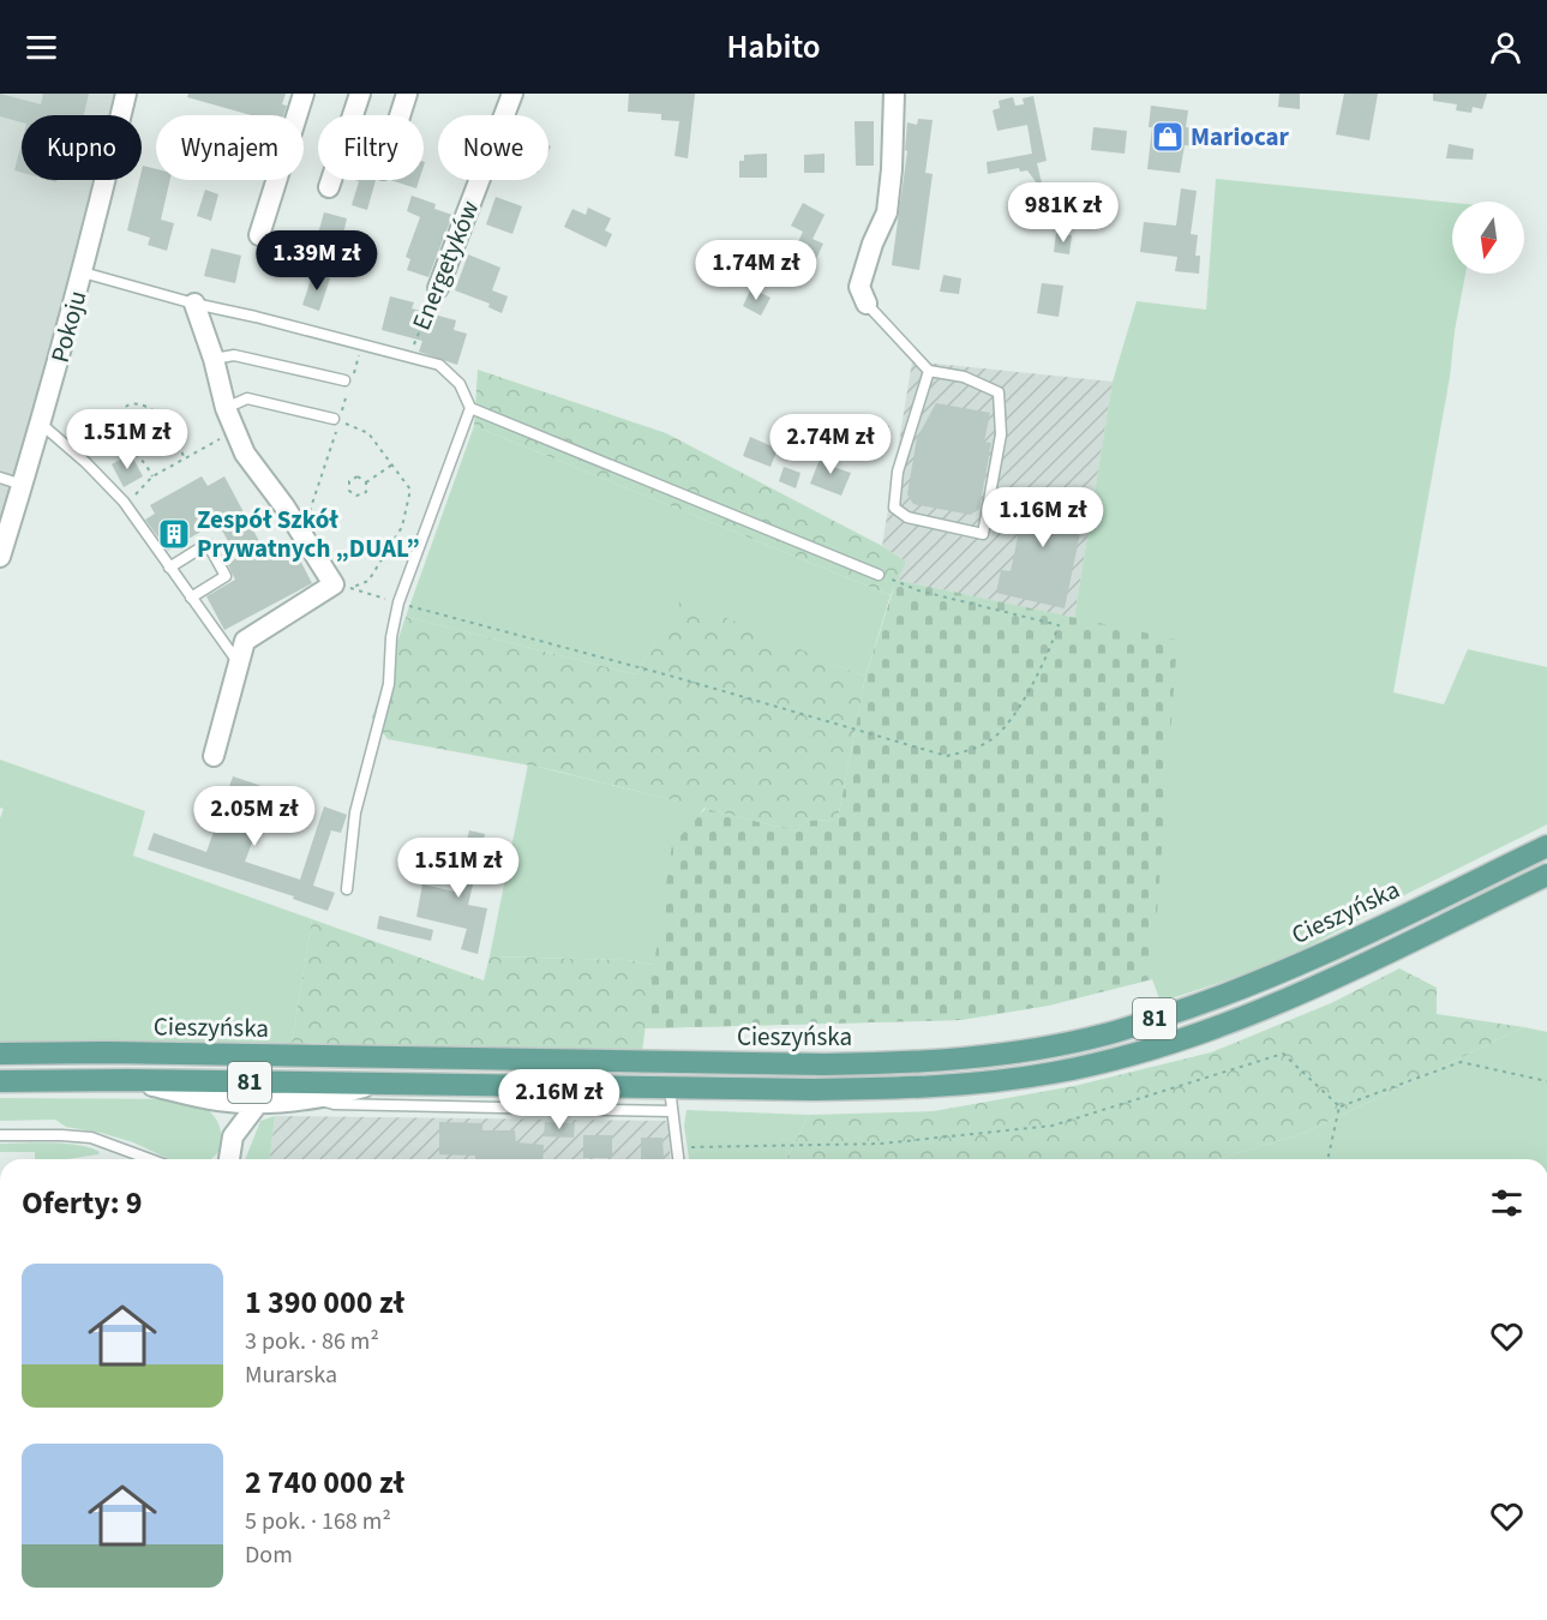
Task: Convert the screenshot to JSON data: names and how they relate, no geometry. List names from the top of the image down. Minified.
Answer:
{"streets":{"main road":["Cieszyńska","81"],"street":["Energetyków","Pokoju"]},"places":{"shop":["Mariocar"],"building":["Zespół Szkół Prywatnych „DUAL”"]},"north":"bottom","page":{"header":"Habito","chip":["Kupno","Wynajem","Filtry","Nowe"],"price":["981K zł","1.39M zł","1.74M zł","1.51M zł","2.74M zł","1.16M zł","2.05M zł","1.51M zł","2.16M zł"],"heading":"Oferty: 9","list":[{"name":"1 390 000 zł","note":"3 pok. · 86 m² · Murarska"},{"name":"2 740 000 zł","note":"5 pok. · 168 m² · Dom"}]}}
